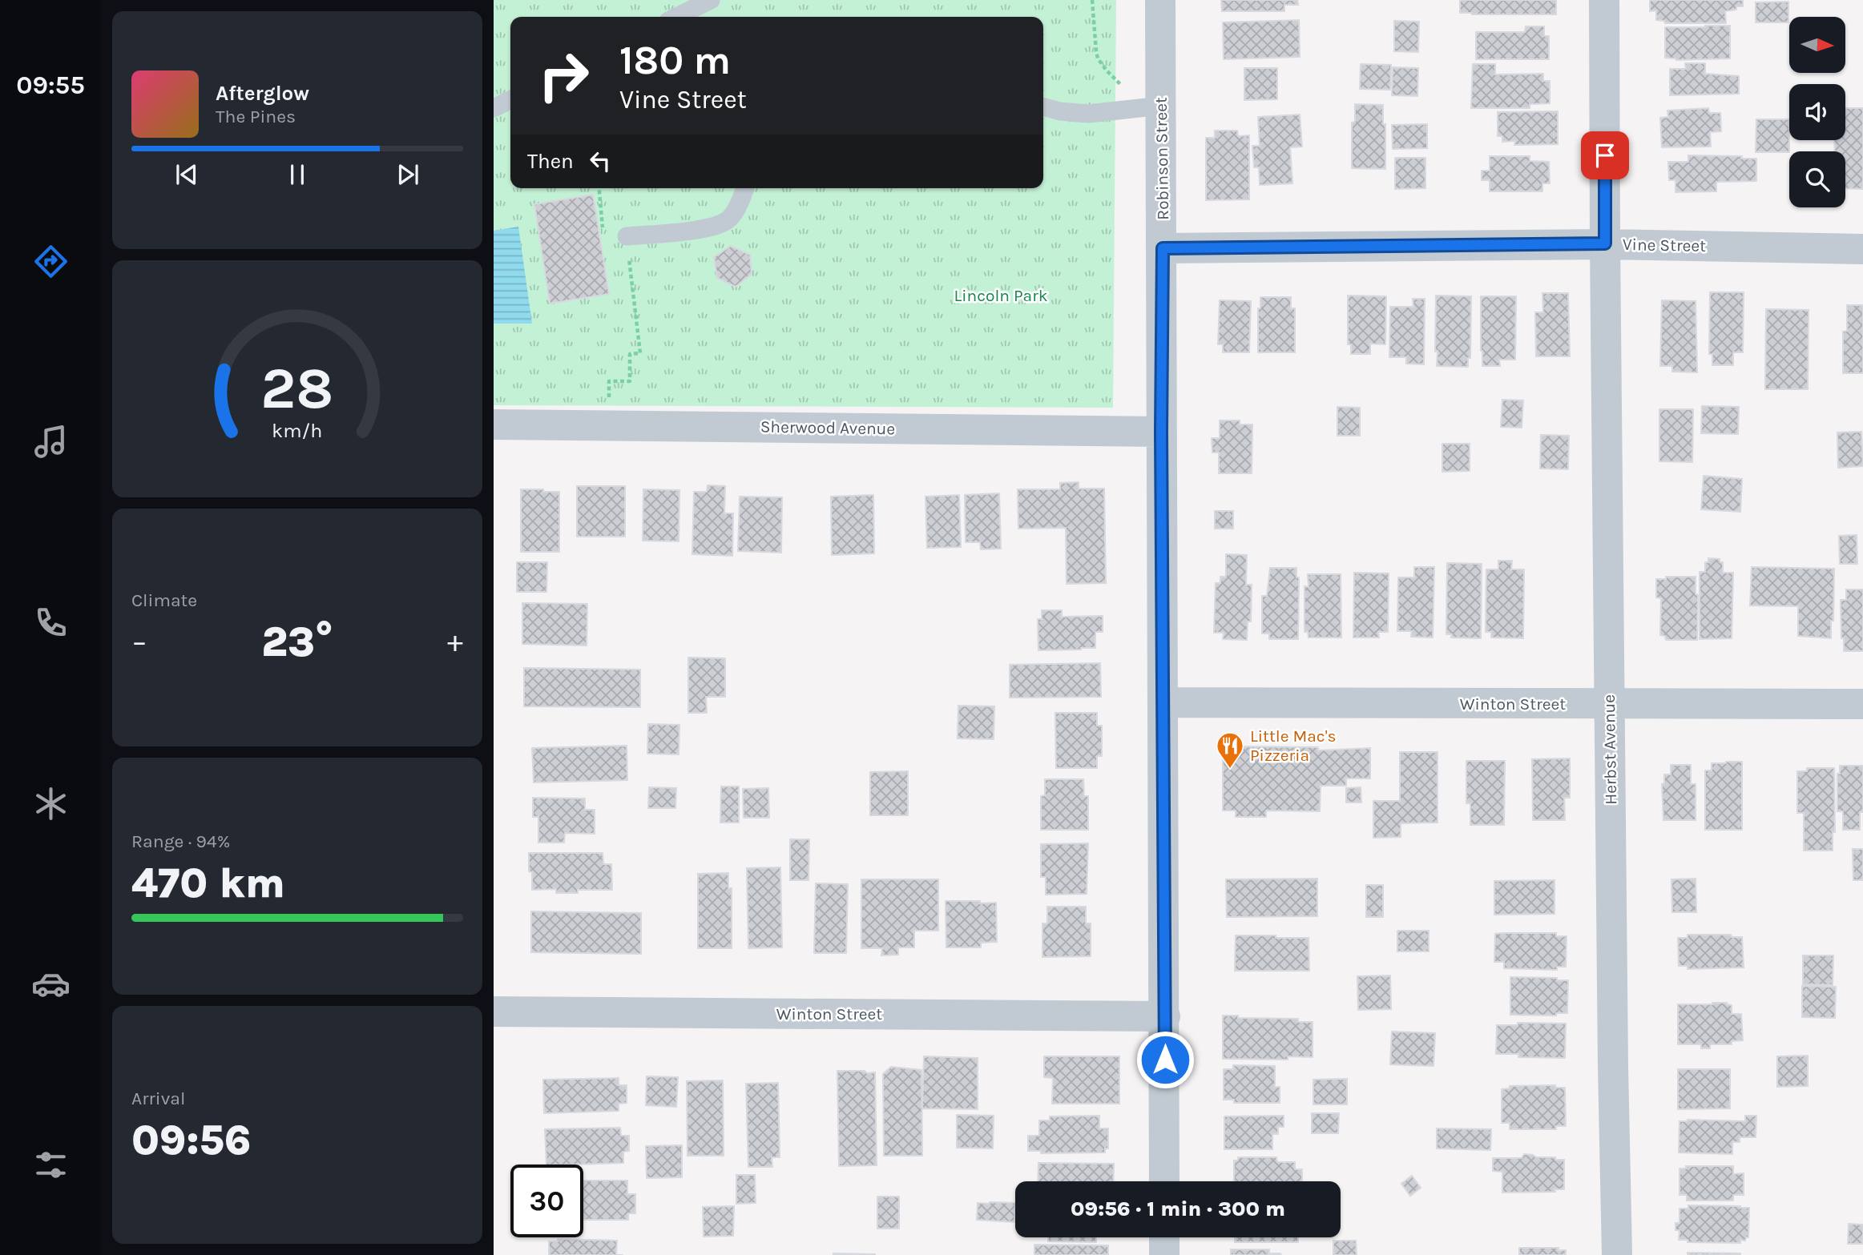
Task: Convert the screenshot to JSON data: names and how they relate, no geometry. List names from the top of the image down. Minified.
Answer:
{"streets":{"street":["Robinson Street","Vine Street","Sherwood Avenue","Winton Street","Herbst Avenue"]},"crossings":[["Robinson Street","Vine Street"],["Robinson Street","Sherwood Avenue"],["Robinson Street","Winton Street"],["Vine Street","Herbst Avenue"],["Winton Street","Herbst Avenue"]],"parks":["Lincoln Park"],"places":{"restaurant":["Little Mac's Pizzeria"]},"north":"right","page":{"tabs":"09:55","turn":["180 m","Vine Street"],"song":["Afterglow","The Pines"],"then":"Then","tile":["Climate",["Range · 94%","470 km"],["Arrival","09:56"]],"heat":["−","23°","+"],"limit":"30","trip":"09:56 · 1 min · 300 m","gauge":["28","km/h"]}}
